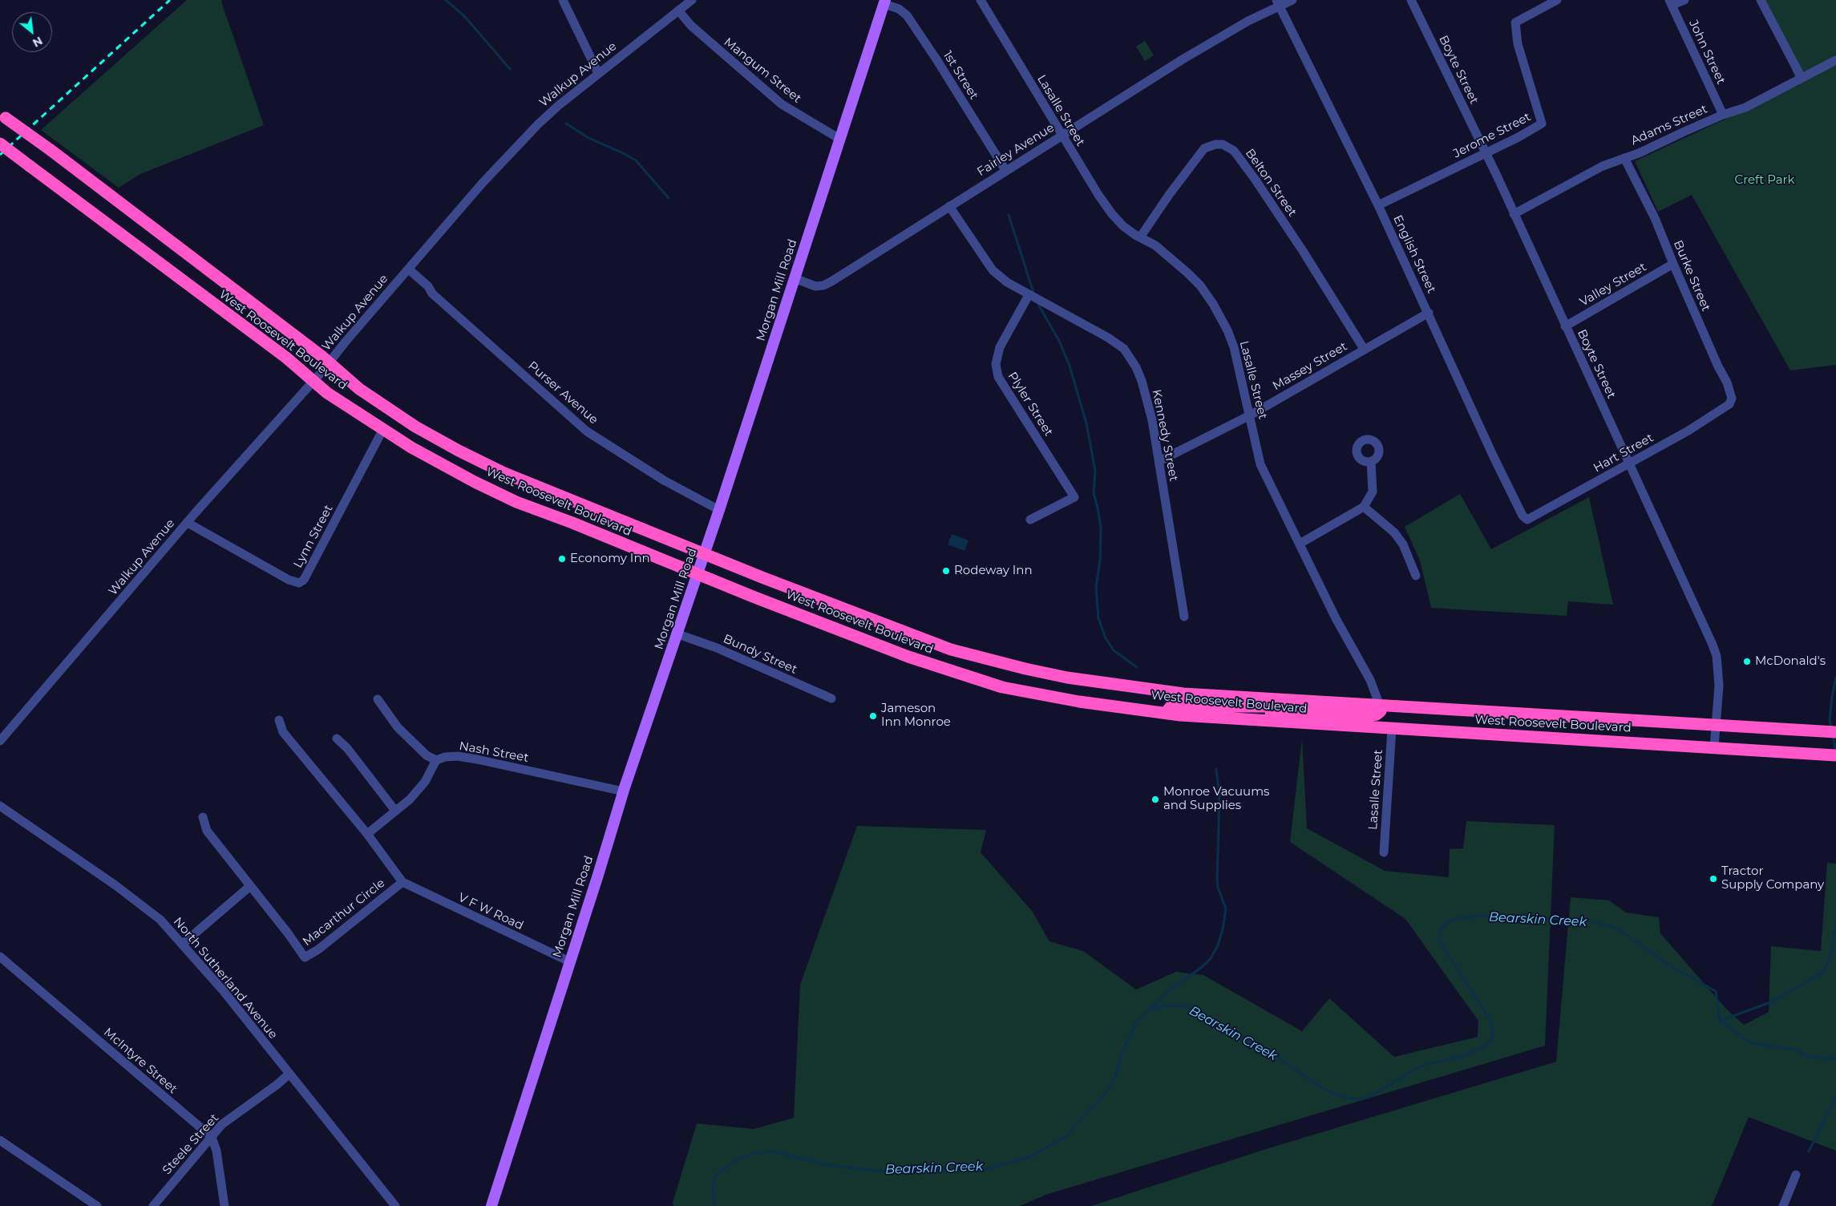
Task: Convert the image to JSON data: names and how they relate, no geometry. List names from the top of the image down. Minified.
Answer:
{"streets":{"highway":["West Roosevelt Boulevard"],"main road":["Morgan Mill Road"],"street":["John Street","Boyte Street","Mangum Street","Walkup Avenue","1st Street","Lasalle Street","Adams Street","Jerome Street","Fairley Avenue","Belton Street","English Street","Burke Street","Valley Street","Massey Street","Purser Avenue","Plyler Street","Kennedy Street","Hart Street","Lynn Street","Bundy Street","Nash Street","V F W Road","Macarthur Circle","North Sutherland Avenue","McIntyre Street","Steele Street"]},"crossings":[["John Street","Adams Street"],["Boyte Street","Adams Street"],["Boyte Street","Jerome Street"],["Boyte Street","Valley Street"],["Boyte Street","West Roosevelt Boulevard"],["Boyte Street","Hart Street"],["Mangum Street","Walkup Avenue"],["Mangum Street","Morgan Mill Road"],["Walkup Avenue","West Roosevelt Boulevard"],["Walkup Avenue","Purser Avenue"],["Walkup Avenue","Lynn Street"],["1st Street","Fairley Avenue"],["1st Street","Morgan Mill Road"],["Lasalle Street","Fairley Avenue"],["Lasalle Street","Belton Street"],["Lasalle Street","West Roosevelt Boulevard"],["Lasalle Street","Massey Street"],["Adams Street","Burke Street"],["Jerome Street","English Street"],["Fairley Avenue","English Street"],["Fairley Avenue","Morgan Mill Road"],["Fairley Avenue","Kennedy Street"],["Belton Street","Massey Street"],["English Street","Massey Street"],["English Street","Hart Street"],["Burke Street","Valley Street"],["Burke Street","Hart Street"],["Morgan Mill Road","West Roosevelt Boulevard"],["Morgan Mill Road","Purser Avenue"],["Morgan Mill Road","Bundy Street"],["Morgan Mill Road","Nash Street"],["Morgan Mill Road","V F W Road"],["West Roosevelt Boulevard","Lynn Street"],["Massey Street","Kennedy Street"],["Plyler Street","Kennedy Street"],["V F W Road","Macarthur Circle"],["North Sutherland Avenue","Steele Street"],["McIntyre Street","Steele Street"]],"water":["Bearskin Creek"],"parks":["Creft Park"],"places":["Economy Inn","Rodeway Inn","McDonald's","Jameson Inn Monroe","Monroe Vacuums and Supplies","Tractor Supply Company"],"north":"bottom right"}
